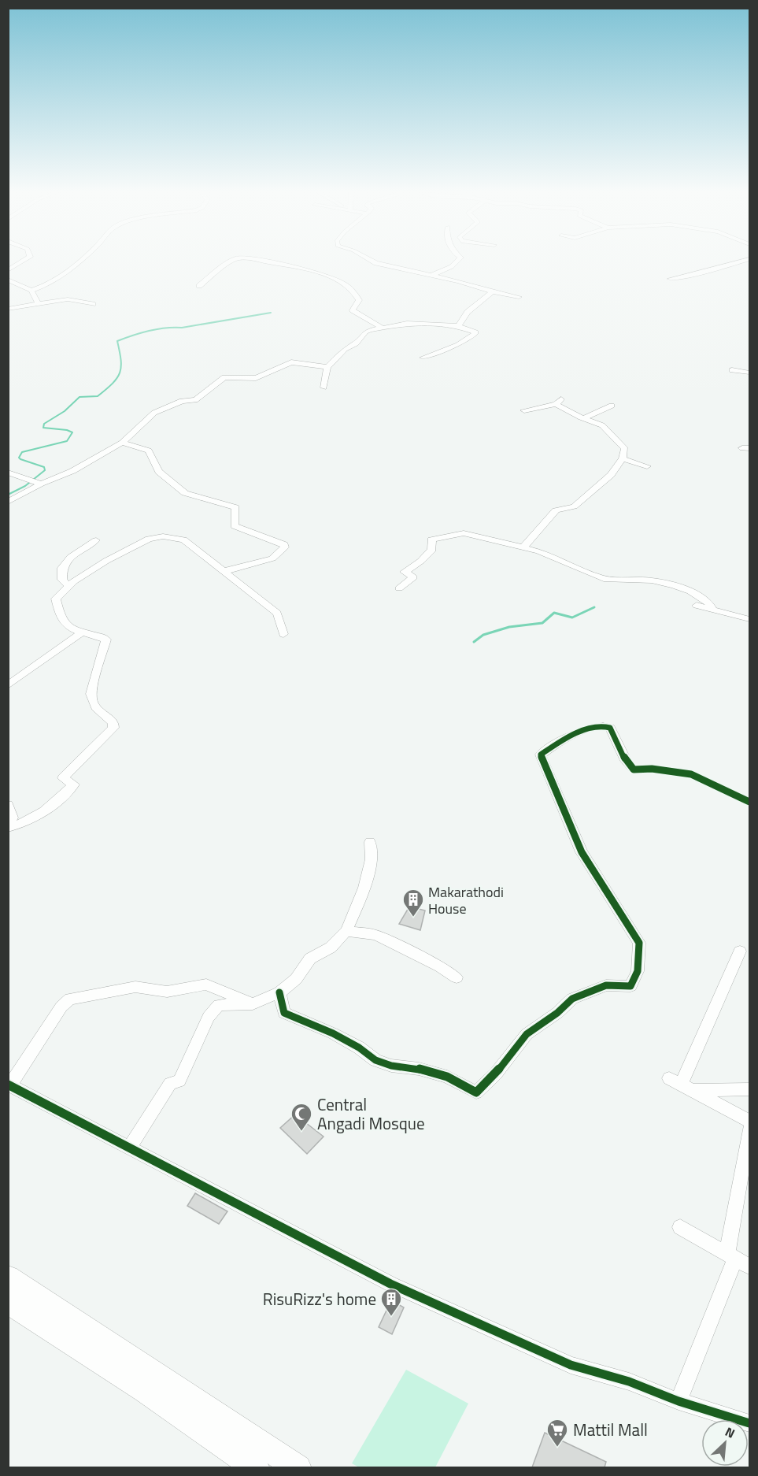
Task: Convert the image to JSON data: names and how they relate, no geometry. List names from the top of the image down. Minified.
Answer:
{"places":{"building":["Makarathodi House","RisuRizz's home"],"mosque":["Central Angadi Mosque"],"supermarket":["Mattil Mall"]},"north":"top right"}
